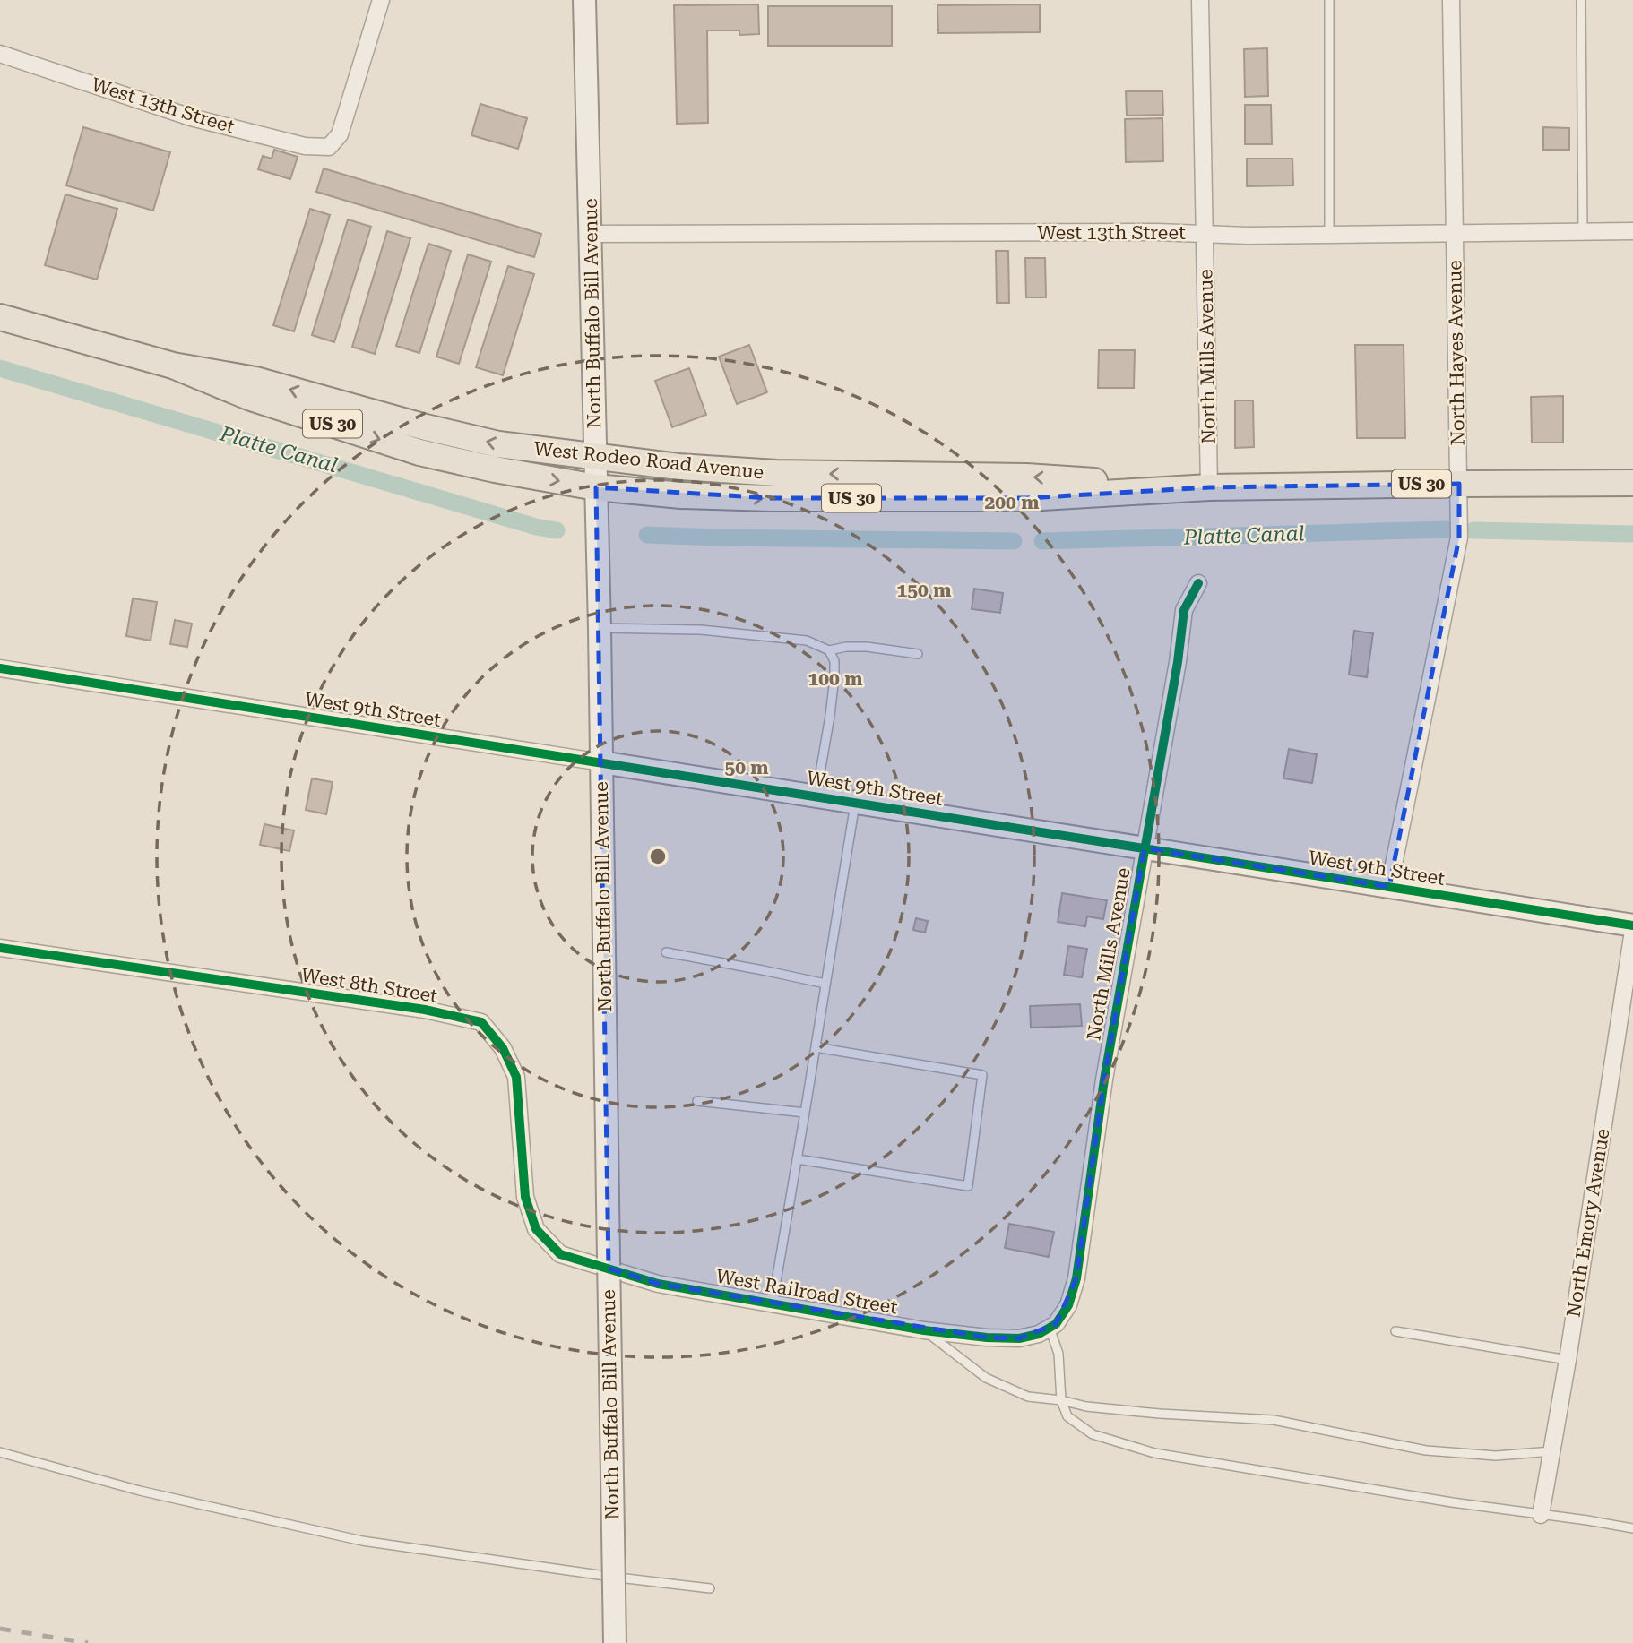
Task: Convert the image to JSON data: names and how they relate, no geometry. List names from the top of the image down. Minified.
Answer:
{"streets":{"main road":["US 30","West Rodeo Road Avenue"],"street":["West 13th Street","North Buffalo Bill Avenue","North Hayes Avenue","North Mills Avenue","West 9th Street","West 8th Street","North Emory Avenue","West Railroad Street"]},"crossings":[["West 13th Street","North Buffalo Bill Avenue"],["West 13th Street","North Hayes Avenue"],["West 13th Street","North Mills Avenue"],["North Buffalo Bill Avenue","West Rodeo Road Avenue"],["North Buffalo Bill Avenue","West 9th Street"],["North Hayes Avenue","West Rodeo Road Avenue"],["North Hayes Avenue","West 9th Street"],["North Mills Avenue","West Rodeo Road Avenue"],["North Mills Avenue","West 9th Street"],["North Mills Avenue","West Railroad Street"],["West 8th Street","West Railroad Street"]],"water":["Platte Canal"],"rings":["200 m","150 m","100 m","50 m"]}
